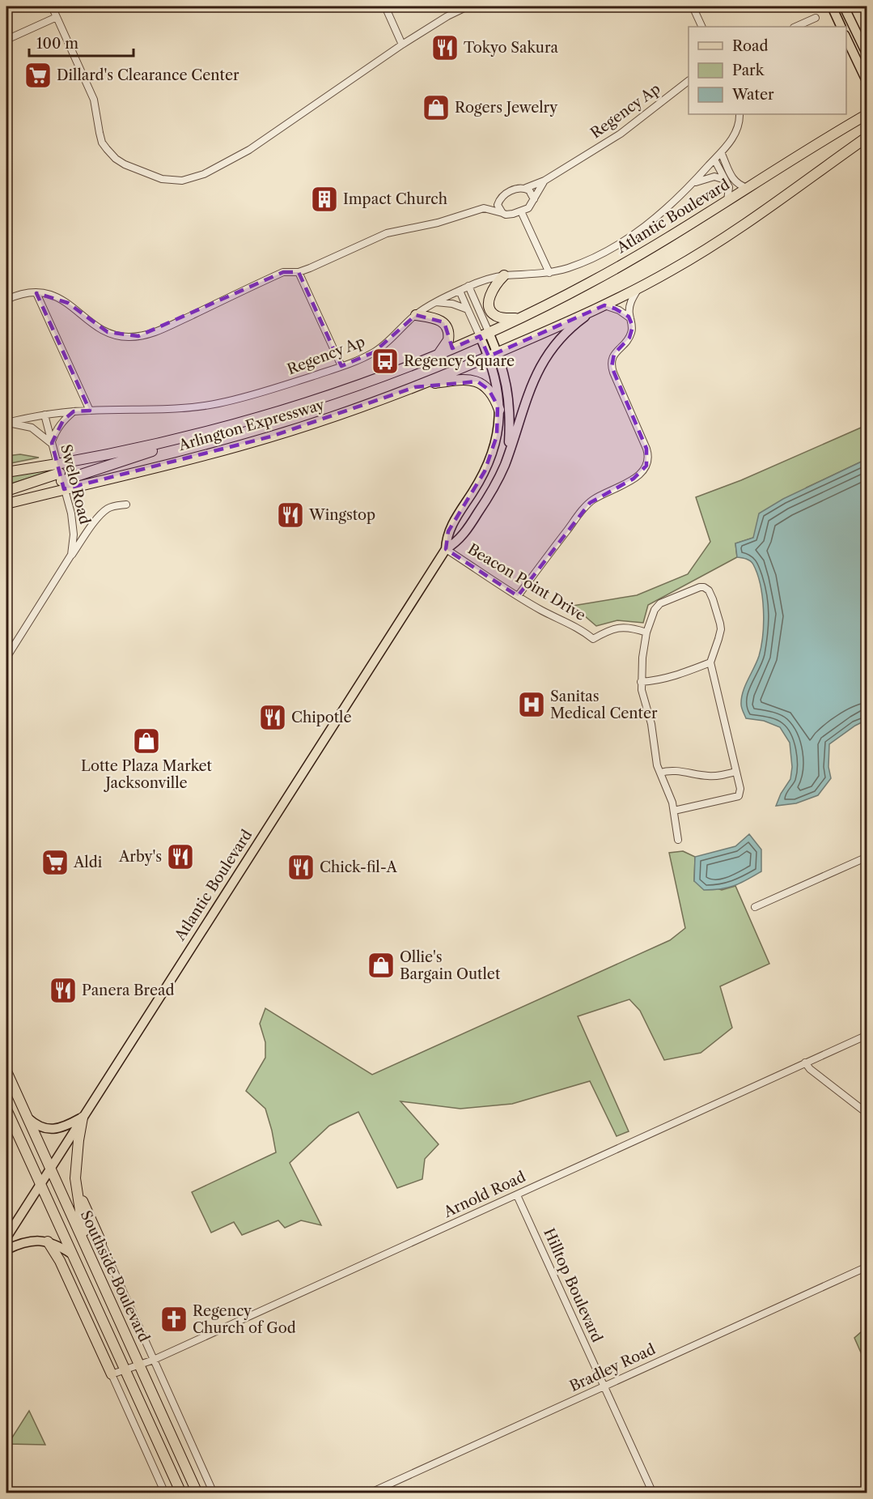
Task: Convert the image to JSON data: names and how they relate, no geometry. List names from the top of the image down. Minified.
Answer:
{"streets":{"highway":["Atlantic Boulevard","Arlington Expressway","Southside Boulevard"],"street":["Regency Ap","Swelo Road","Beacon Point Drive","Arnold Road","Hilltop Boulevard","Bradley Road"]},"crossings":[["Regency Ap","Swelo Road"],["Atlantic Boulevard","Arlington Expressway"],["Atlantic Boulevard","Beacon Point Drive"],["Atlantic Boulevard","Southside Boulevard"],["Arlington Expressway","Swelo Road"],["Arnold Road","Southside Boulevard"],["Arnold Road","Hilltop Boulevard"],["Hilltop Boulevard","Bradley Road"]],"places":{"restaurant":["Tokyo Sakura","Wingstop","Chipotle","Arby's","Chick-fil-A","Panera Bread"],"supermarket":["Dillard's Clearance Center","Aldi"],"shop":["Rogers Jewelry","Lotte Plaza Market Jacksonville","Ollie's Bargain Outlet"],"building":["Impact Church"],"bus stop":["Regency Square"],"hospital":["Sanitas Medical Center"],"church":["Regency Church of God"]},"legend":["Road","Park","Water"],"scale_bar":"100 m"}
